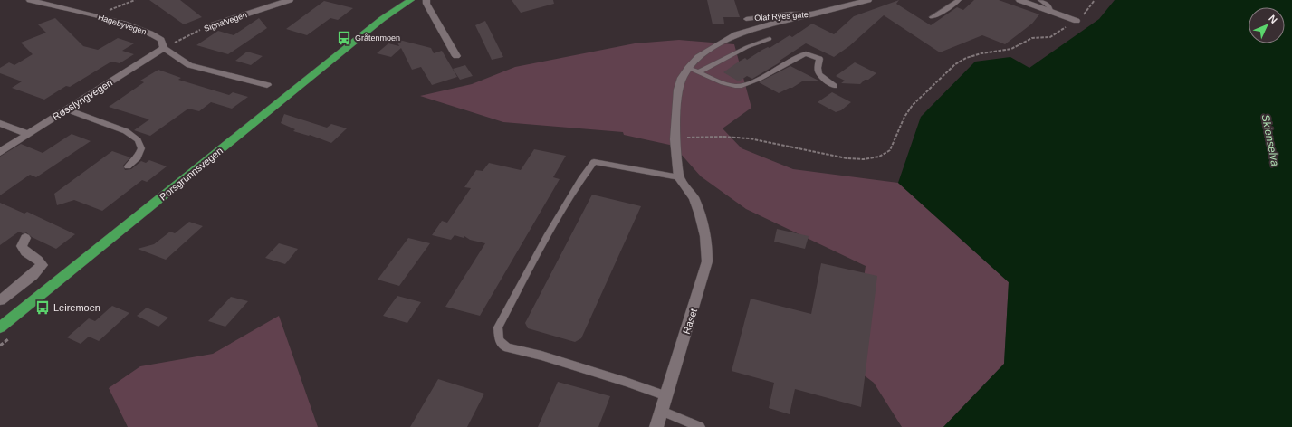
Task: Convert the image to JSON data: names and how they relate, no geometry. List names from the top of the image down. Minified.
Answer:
{"streets":{"highway":["Porsgrunnsvegen"],"street":["Olaf Ryes gate","Signalvegen","Hagebyvegen","Røsslyngvegen","Raset"]},"crossings":[["Olaf Ryes gate","Raset"],["Signalvegen","Hagebyvegen"],["Signalvegen","Røsslyngvegen"],["Hagebyvegen","Røsslyngvegen"]],"water":["Skienselva"],"places":{"bus stop":["Gråtenmoen","Leiremoen"]},"north":"top right"}
